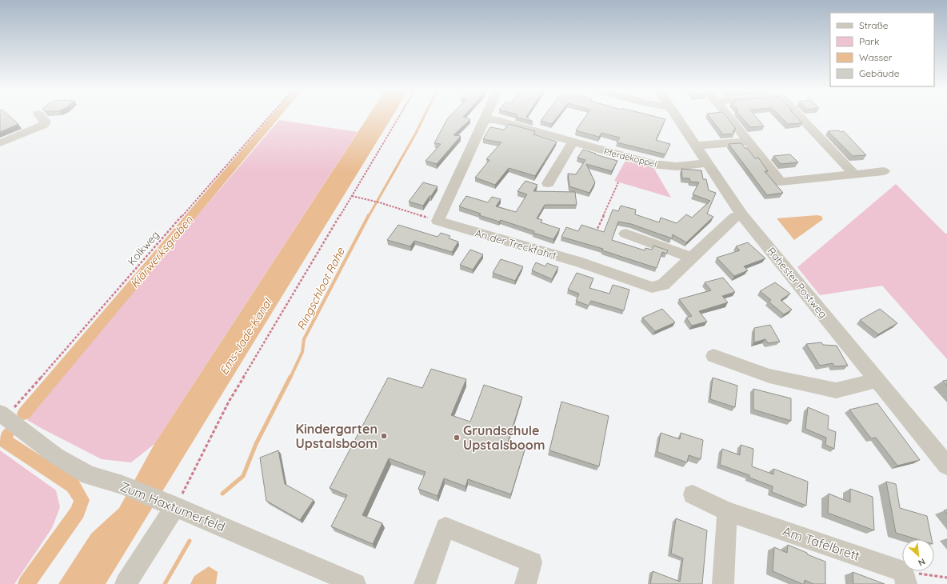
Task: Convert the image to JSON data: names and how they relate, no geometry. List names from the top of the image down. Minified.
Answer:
{"streets":{"street":["Pferdekoppel","An der Treckfahrt","Rahester Postweg","Zum Haxtumerfeld","Am Tafelbrett"],"path":["Kolkweg"]},"crossings":[["Pferdekoppel","Rahester Postweg"],["An der Treckfahrt","Rahester Postweg"],["Kolkweg","Zum Haxtumerfeld"]],"water":["Klärwerksgraben","Ringschloot Rahe","Ems-Jade-Kanal"],"places":["Kindergarten Upstalsboom","Grundschule Upstalsboom"],"legend":["Straße","Park","Wasser","Gebäude"],"north":"bottom right"}
